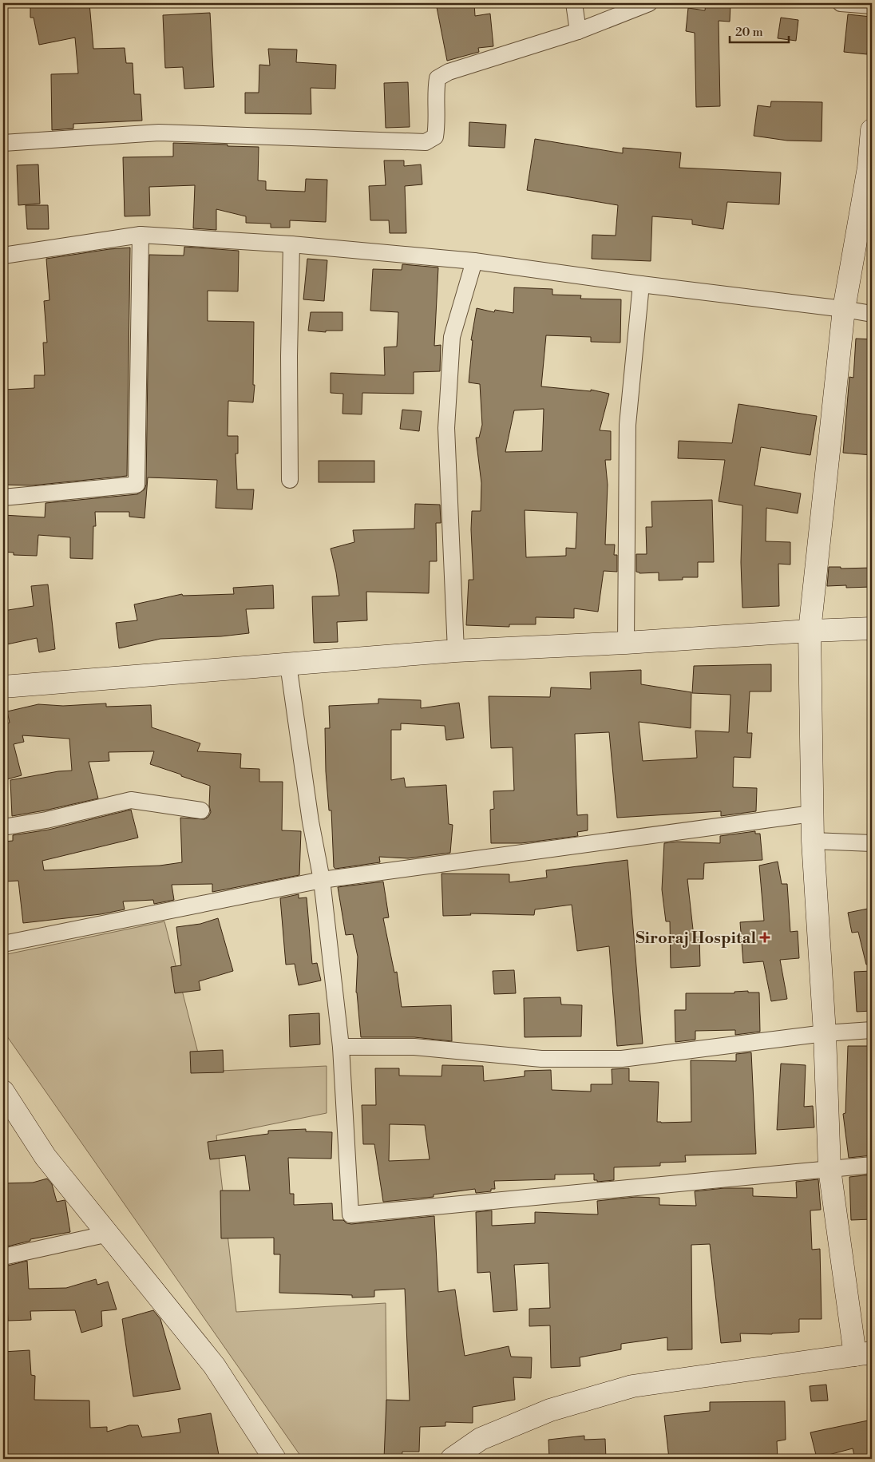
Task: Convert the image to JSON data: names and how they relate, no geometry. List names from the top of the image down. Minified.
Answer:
{"places":{"health":["Siroraj Hospital"]},"scale_bar":"20 m"}
